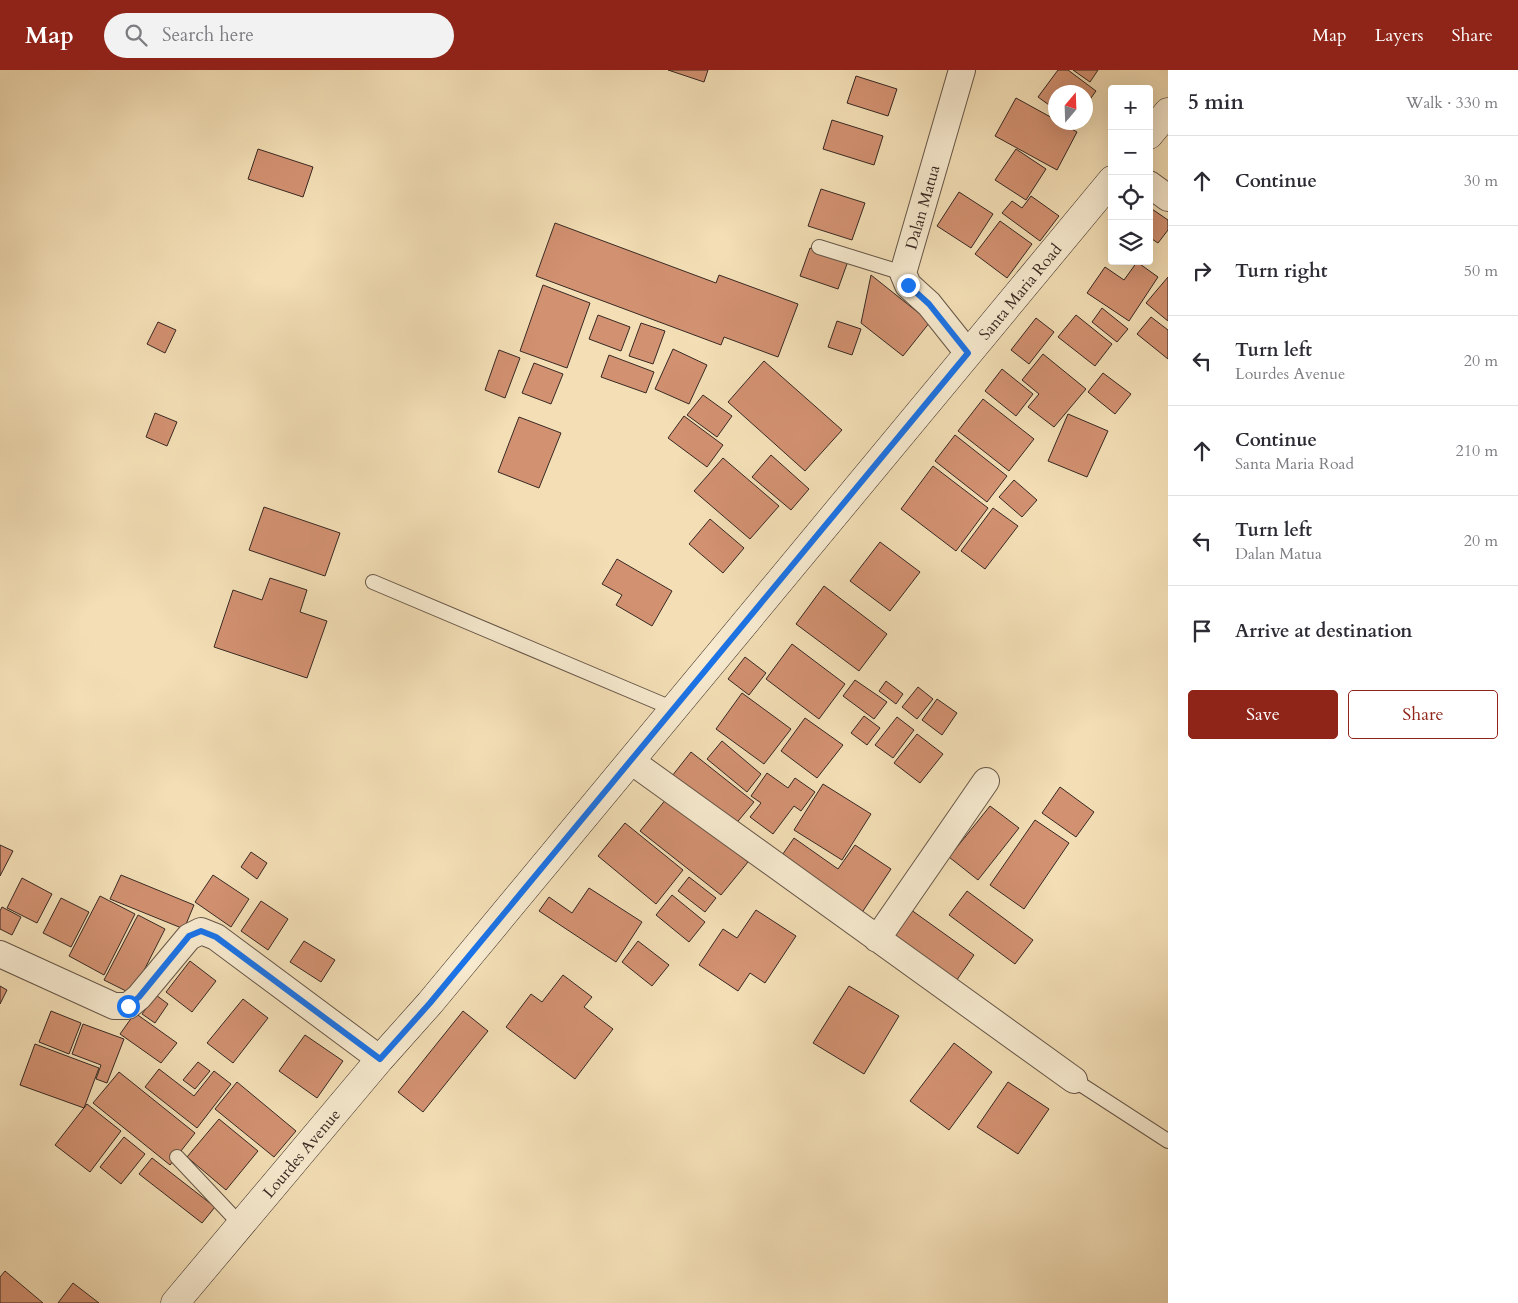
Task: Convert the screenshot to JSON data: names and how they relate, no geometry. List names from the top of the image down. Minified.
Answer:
{"streets":{"main road":["Santa Maria Road","Lourdes Avenue"],"street":["Dalan Matua"]},"crossings":[["Santa Maria Road","Lourdes Avenue"]],"north":"top","page":{"header":"Map","search":"Search here","nav":["Map","Layers","Share"],"heading":["5 min","Walk · 330 m"],"map_buttons":["+","−"],"list":[["Continue","30 m"],["Turn right","50 m"],["Turn left","Lourdes Avenue","20 m"],["Continue","Santa Maria Road","210 m"],["Turn left","Dalan Matua","20 m"],"Arrive at destination"],"buttons":["Save","Share"]}}
